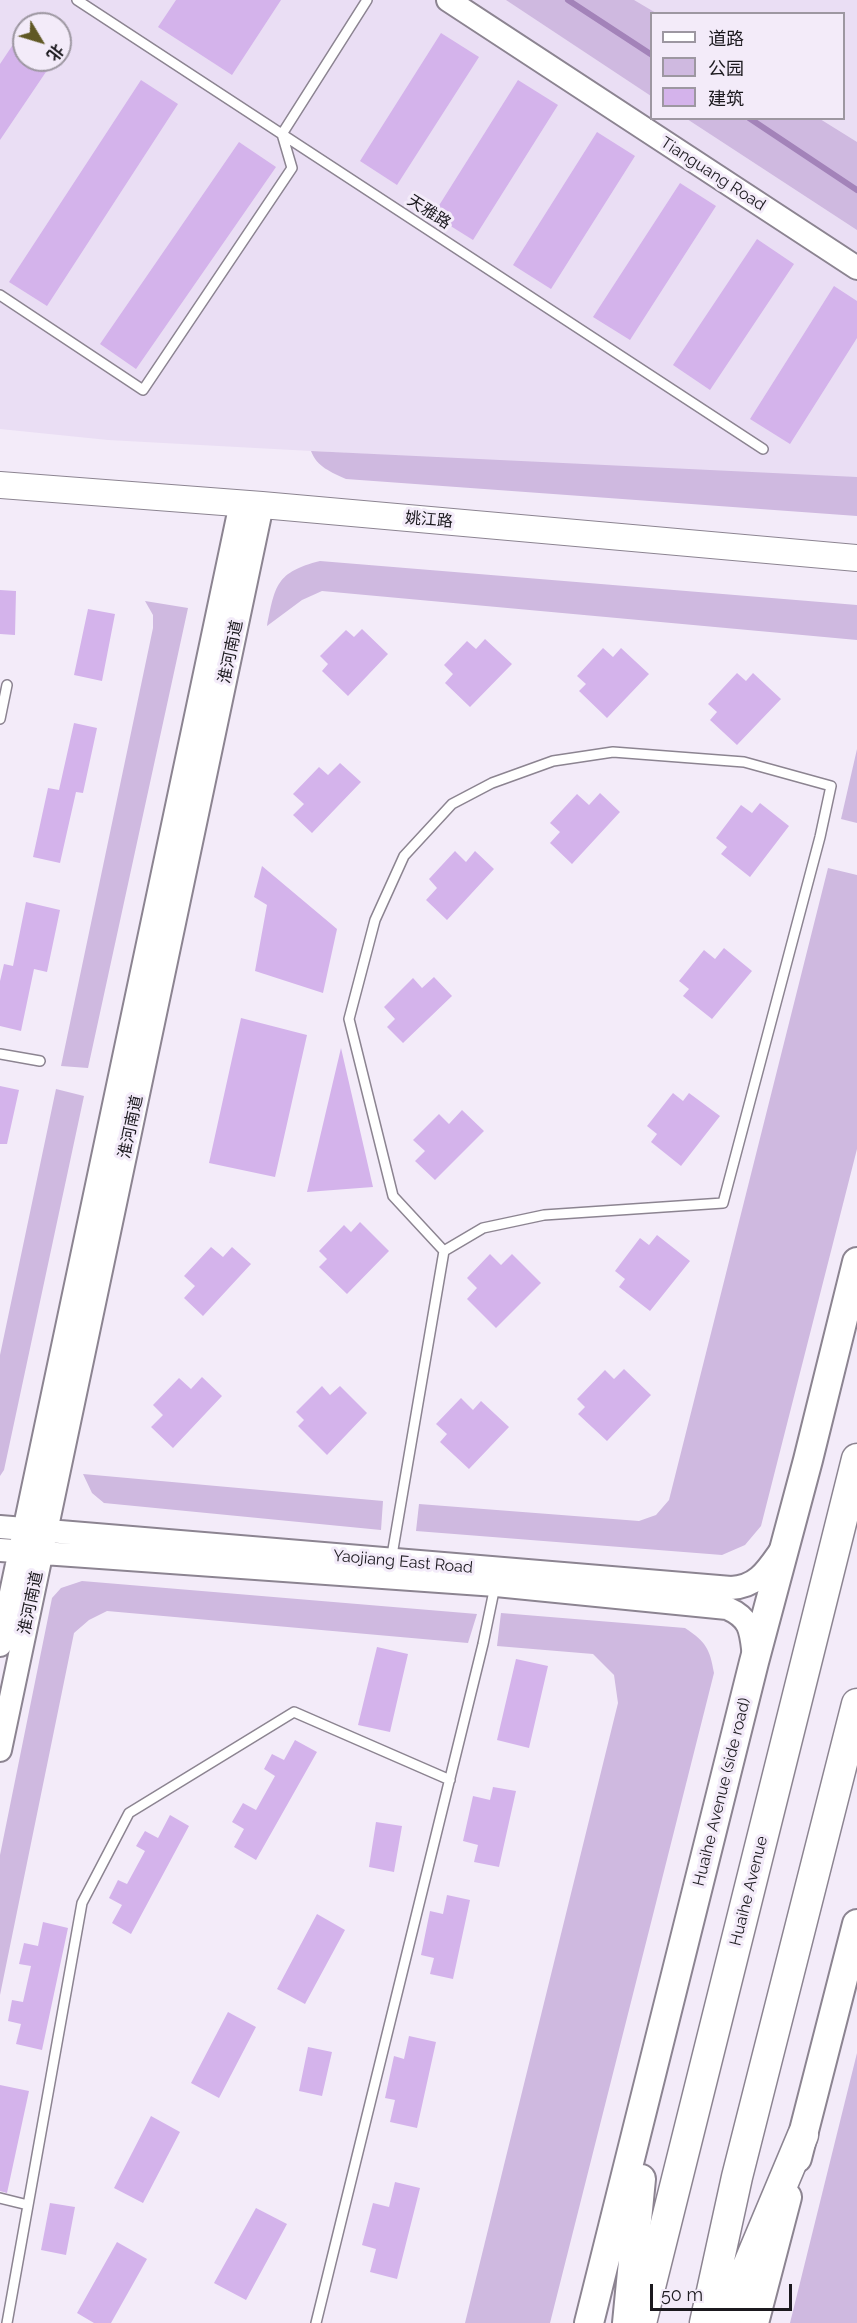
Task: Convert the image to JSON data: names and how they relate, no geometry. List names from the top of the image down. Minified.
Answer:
{"streets":{"highway":["Huaihe Avenue"],"main road":["姚江路","Huaihe Avenue (side road)"],"street":["Tianguang Road","淮河南道","Yaojiang East Road"],"lane":["天雅路"]},"crossings":[["姚江路","淮河南道"],["淮河南道","Yaojiang East Road"],["Yaojiang East Road","Huaihe Avenue (side road)"]],"legend":["道路","公园","建筑"],"scale_bar":"50 m","north":"bottom right"}
